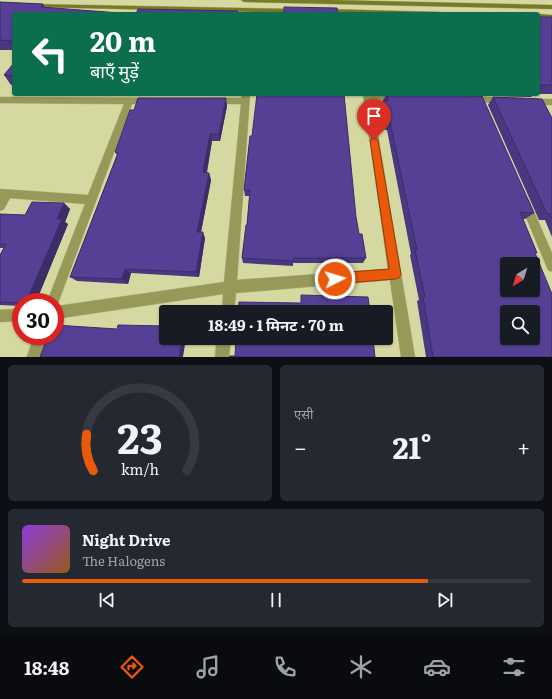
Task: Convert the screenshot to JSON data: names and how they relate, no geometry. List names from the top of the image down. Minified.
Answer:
{"north":"bottom left","page":{"turn":["20 m","बाएँ मुड़ें"],"limit":"30","trip":"18:49 · 1 मिनट · 70 m","tile":"एसी","heat":["−","21°","+"],"song":["Night Drive","The Halogens"],"tabs":"18:48","gauge":["23","km/h"]}}
